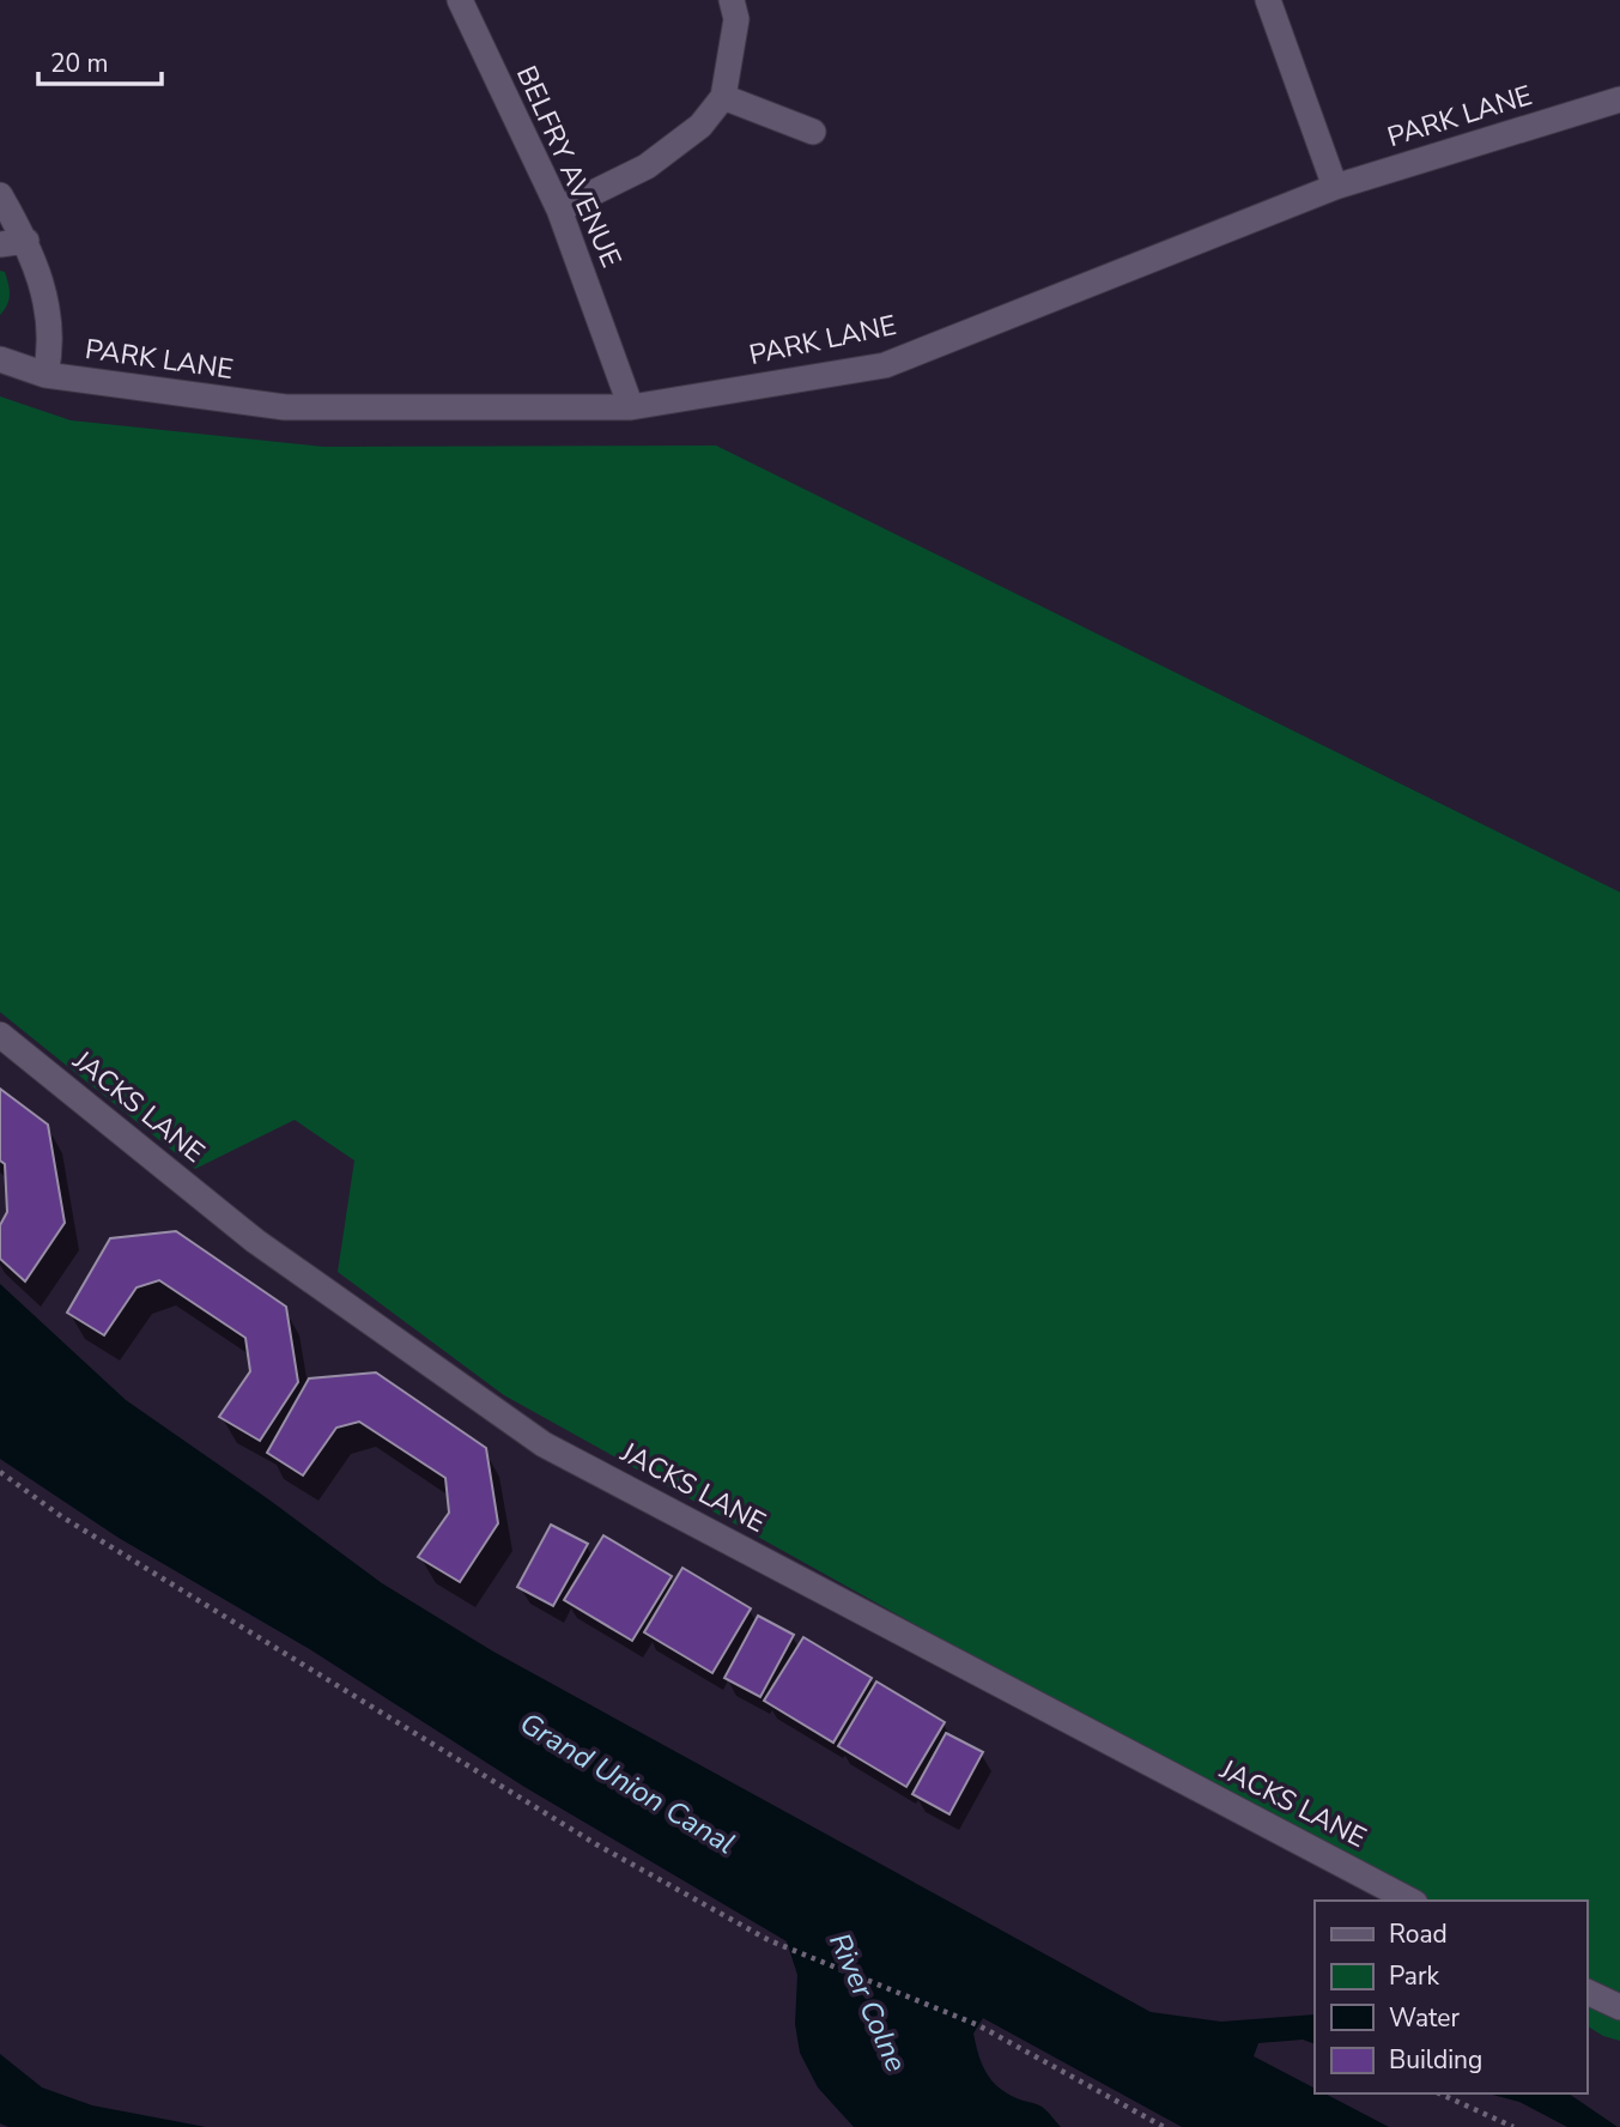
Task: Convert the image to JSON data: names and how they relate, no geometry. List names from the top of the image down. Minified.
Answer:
{"streets":{"street":["PARK LANE","BELFRY AVENUE","JACKS LANE"]},"crossings":[["PARK LANE","BELFRY AVENUE"]],"water":["Grand Union Canal","River Colne"],"legend":["Road","Park","Water","Building"],"scale_bar":"20 m"}
